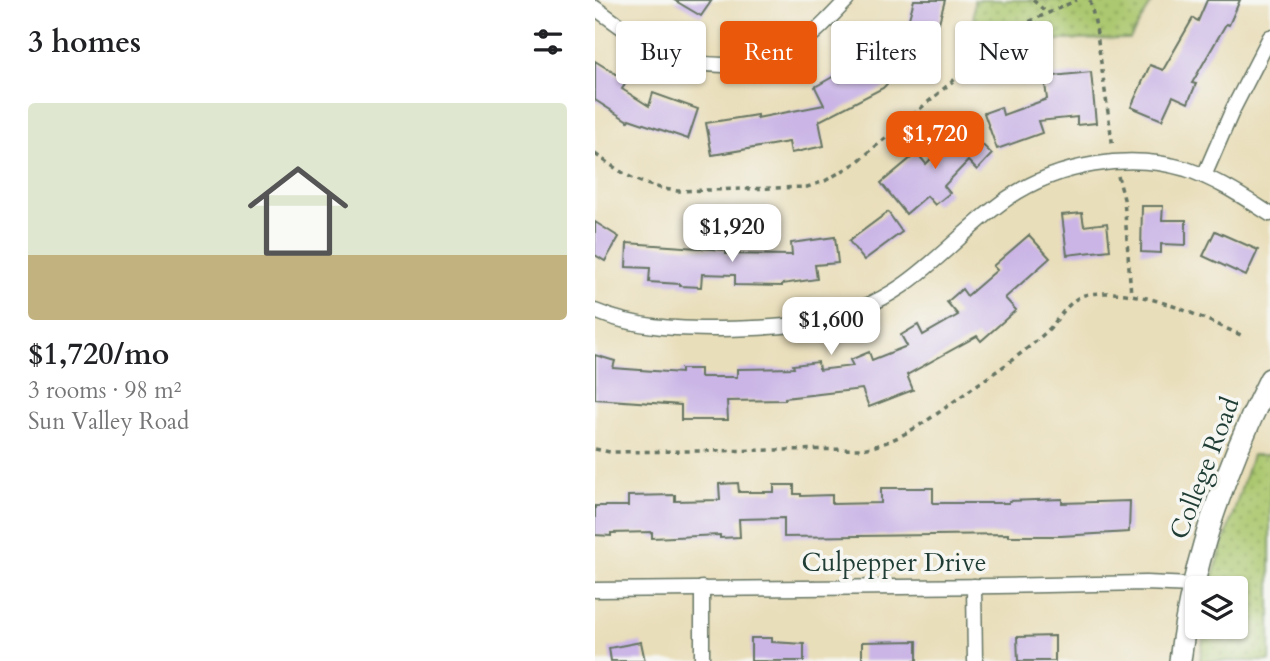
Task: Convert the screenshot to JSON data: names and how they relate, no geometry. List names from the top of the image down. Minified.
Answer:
{"streets":{"main road":["College Road"],"street":["Culpepper Drive"]},"page":{"heading":"3 homes","chip":["Buy","Rent","Filters","New"],"list":[{"name":"$1,720/mo","note":"3 rooms · 98 m² · Sun Valley Road"}],"price":["$1,720","$1,920","$1,600"]}}
